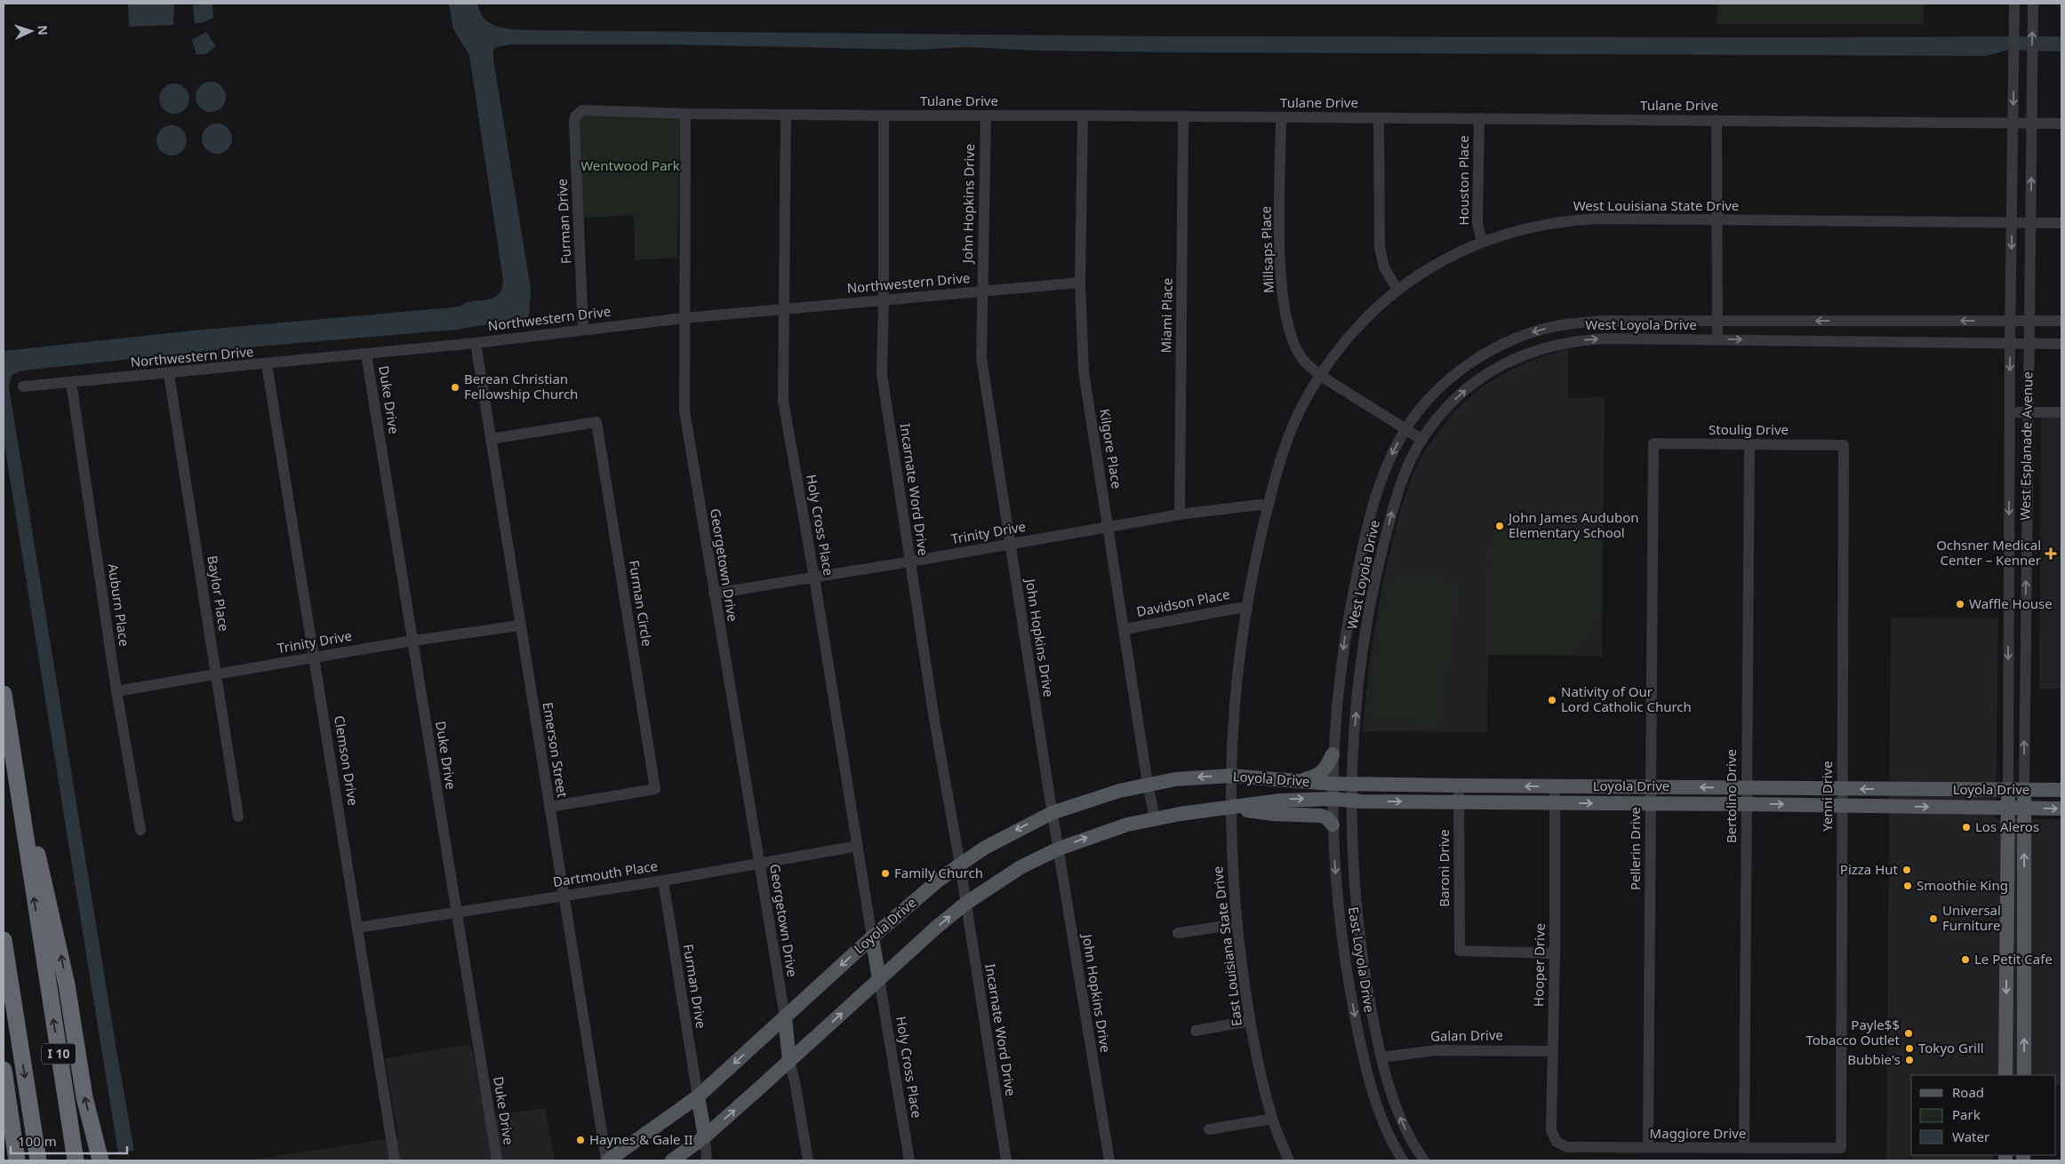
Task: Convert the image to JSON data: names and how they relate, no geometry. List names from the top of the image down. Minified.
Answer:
{"streets":{"highway":["I 10"],"main road":["West Esplanade Avenue","Loyola Drive"],"street":["Tulane Drive","Houston Place","John Hopkins Drive","West Louisiana State Drive","Furman Drive","Millsaps Place","Northwestern Drive","Miami Place","West Loyola Drive","Duke Drive","Stoulig Drive","Kilgore Place","Incarnate Word Drive","Holy Cross Place","Trinity Drive","Georgetown Drive","Baylor Place","Furman Circle","Davidson Place","Auburn Place","Emerson Street","Clemson Drive","Bertolino Drive","Yenni Drive","Pellerin Drive","Baroni Drive","Dartmouth Place","East Louisiana State Drive","East Loyola Drive","Hooper Drive","Galan Drive","Maggiore Drive"]},"crossings":[["Tulane Drive","Houston Place"],["Tulane Drive","John Hopkins Drive"],["Tulane Drive","Furman Drive"],["Tulane Drive","Millsaps Place"],["Tulane Drive","Miami Place"],["Tulane Drive","West Esplanade Avenue"],["Tulane Drive","Kilgore Place"],["Tulane Drive","Incarnate Word Drive"],["Tulane Drive","Holy Cross Place"],["Tulane Drive","Georgetown Drive"],["Houston Place","West Louisiana State Drive"],["John Hopkins Drive","Northwestern Drive"],["John Hopkins Drive","Trinity Drive"],["John Hopkins Drive","Loyola Drive"],["West Louisiana State Drive","Millsaps Place"],["West Louisiana State Drive","West Esplanade Avenue"],["West Louisiana State Drive","Trinity Drive"],["West Louisiana State Drive","Davidson Place"],["West Louisiana State Drive","Loyola Drive"],["West Louisiana State Drive","East Louisiana State Drive"],["Furman Drive","Northwestern Drive"],["Furman Drive","Loyola Drive"],["Furman Drive","Dartmouth Place"],["Millsaps Place","West Loyola Drive"],["Northwestern Drive","Duke Drive"],["Northwestern Drive","Kilgore Place"],["Northwestern Drive","Incarnate Word Drive"],["Northwestern Drive","Holy Cross Place"],["Northwestern Drive","Georgetown Drive"],["Northwestern Drive","Baylor Place"],["Northwestern Drive","Auburn Place"],["Northwestern Drive","Emerson Street"],["Northwestern Drive","Clemson Drive"],["Miami Place","Trinity Drive"],["West Loyola Drive","West Esplanade Avenue"],["West Loyola Drive","Loyola Drive"],["West Loyola Drive","East Loyola Drive"],["Duke Drive","Trinity Drive"],["Duke Drive","Dartmouth Place"],["Stoulig Drive","Bertolino Drive"],["Stoulig Drive","Yenni Drive"],["Stoulig Drive","Pellerin Drive"],["West Esplanade Avenue","Loyola Drive"],["Kilgore Place","Trinity Drive"],["Kilgore Place","Davidson Place"],["Kilgore Place","Loyola Drive"],["Incarnate Word Drive","Trinity Drive"],["Incarnate Word Drive","Loyola Drive"],["Holy Cross Place","Trinity Drive"],["Holy Cross Place","Loyola Drive"],["Holy Cross Place","Dartmouth Place"],["Trinity Drive","Georgetown Drive"],["Trinity Drive","Baylor Place"],["Trinity Drive","Auburn Place"],["Trinity Drive","Emerson Street"],["Trinity Drive","Clemson Drive"],["Georgetown Drive","Loyola Drive"],["Georgetown Drive","Dartmouth Place"],["Furman Circle","Emerson Street"],["Emerson Street","Loyola Drive"],["Emerson Street","Dartmouth Place"],["Clemson Drive","Dartmouth Place"],["Loyola Drive","Bertolino Drive"],["Loyola Drive","Yenni Drive"],["Loyola Drive","Pellerin Drive"],["Loyola Drive","Baroni Drive"],["Loyola Drive","East Louisiana State Drive"],["Loyola Drive","East Loyola Drive"],["Loyola Drive","Hooper Drive"],["Bertolino Drive","Maggiore Drive"],["Yenni Drive","Maggiore Drive"],["Pellerin Drive","Maggiore Drive"],["Baroni Drive","Hooper Drive"],["East Loyola Drive","Galan Drive"],["Hooper Drive","Galan Drive"],["Hooper Drive","Maggiore Drive"]],"parks":["Wentwood Park"],"places":{"other":["Berean Christian Fellowship Church","John James Audubon Elementary School","Waffle House","Nativity of Our Lord Catholic Church","Los Aleros","Pizza Hut","Family Church","Smoothie King","Universal Furniture","Le Petit Cafe","Payle$$ Tobacco Outlet","Tokyo Grill","Bubbie's","Haynes & Gale II"],"health":["Ochsner Medical Center – Kenner"]},"legend":["Road","Park","Water"],"scale_bar":"100 m","north":"right"}
